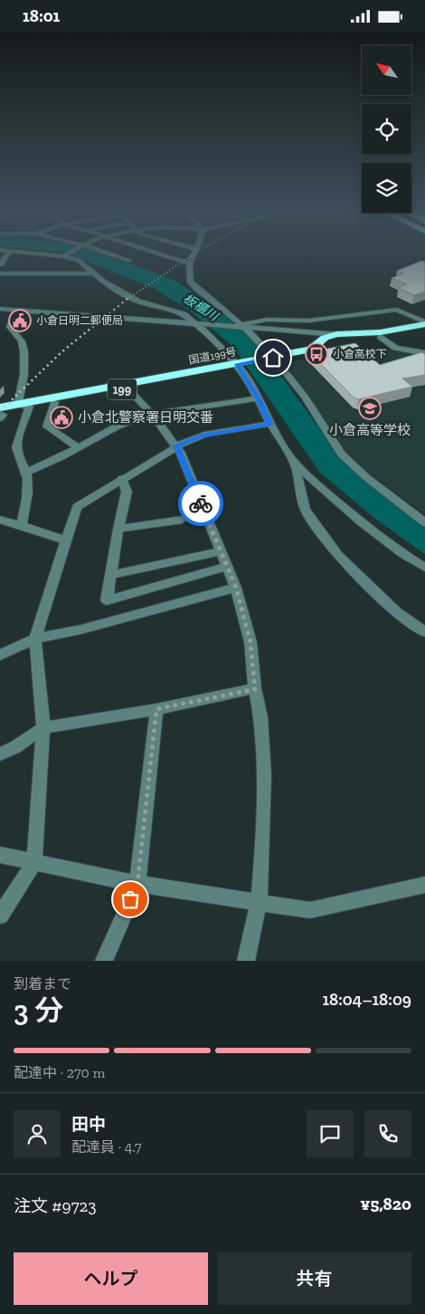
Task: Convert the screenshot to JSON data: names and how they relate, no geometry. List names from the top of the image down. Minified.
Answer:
{"streets":{"highway":["国道199号","199"]},"water":["板櫃川"],"places":{"public building":["小倉日明二郵便局","小倉北警察署日明交番"],"bus stop":["小倉高校下"],"school or university":["小倉高等学校"]},"north":"top left","page":{"status":"18:01","heading":["3 分","到着まで","18:04–18:09"],"panel":["田中","配達員 · 4.7","注文 #9723","¥5,820"],"bar":"配達中 · 270 m","buttons":["ヘルプ","共有"]}}
